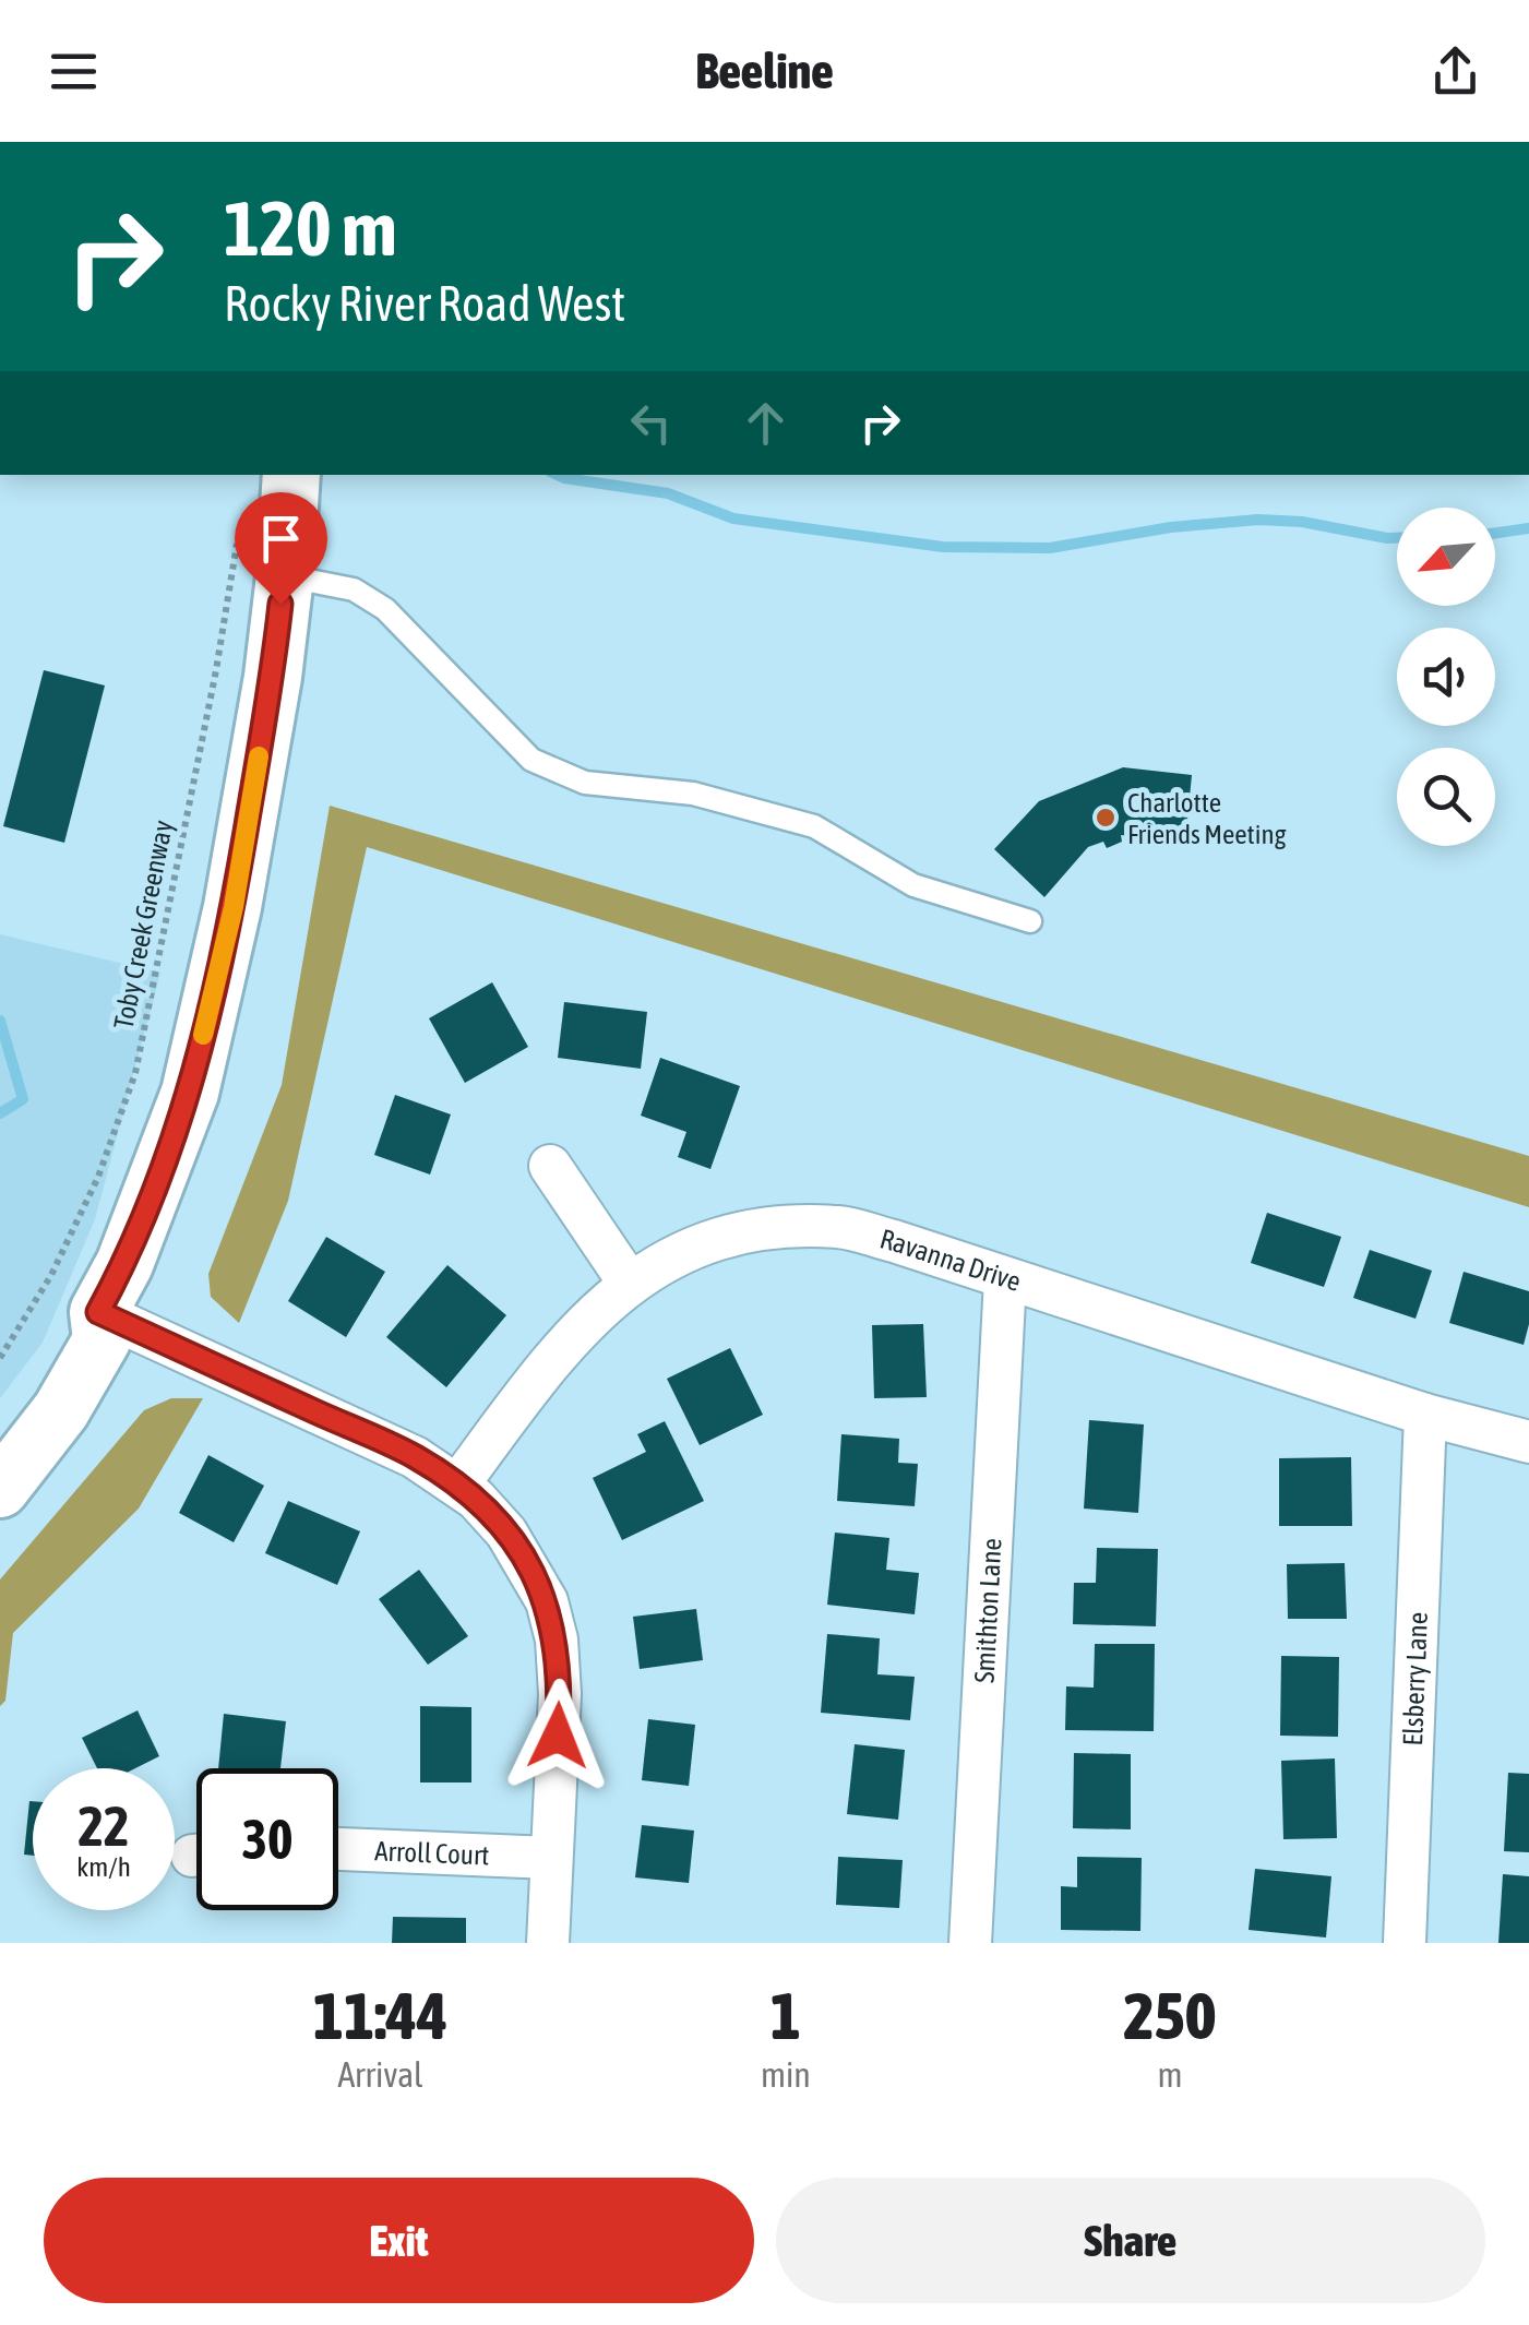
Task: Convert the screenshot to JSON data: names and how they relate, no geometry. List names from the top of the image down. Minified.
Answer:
{"streets":{"street":["Ravanna Drive","Smithton Lane","Elsberry Lane","Arroll Court"],"path":["Toby Creek Greenway"]},"crossings":[["Ravanna Drive","Smithton Lane"],["Ravanna Drive","Elsberry Lane"]],"places":["Charlotte Friends Meeting"],"north":"bottom left","page":{"header":"Beeline","turn":["120 m","Rocky River Road West"],"speed":"22 km/h","limit":"30","eta":["11:44","Arrival","1","min","250","m"],"buttons":["Exit","Share"]}}
